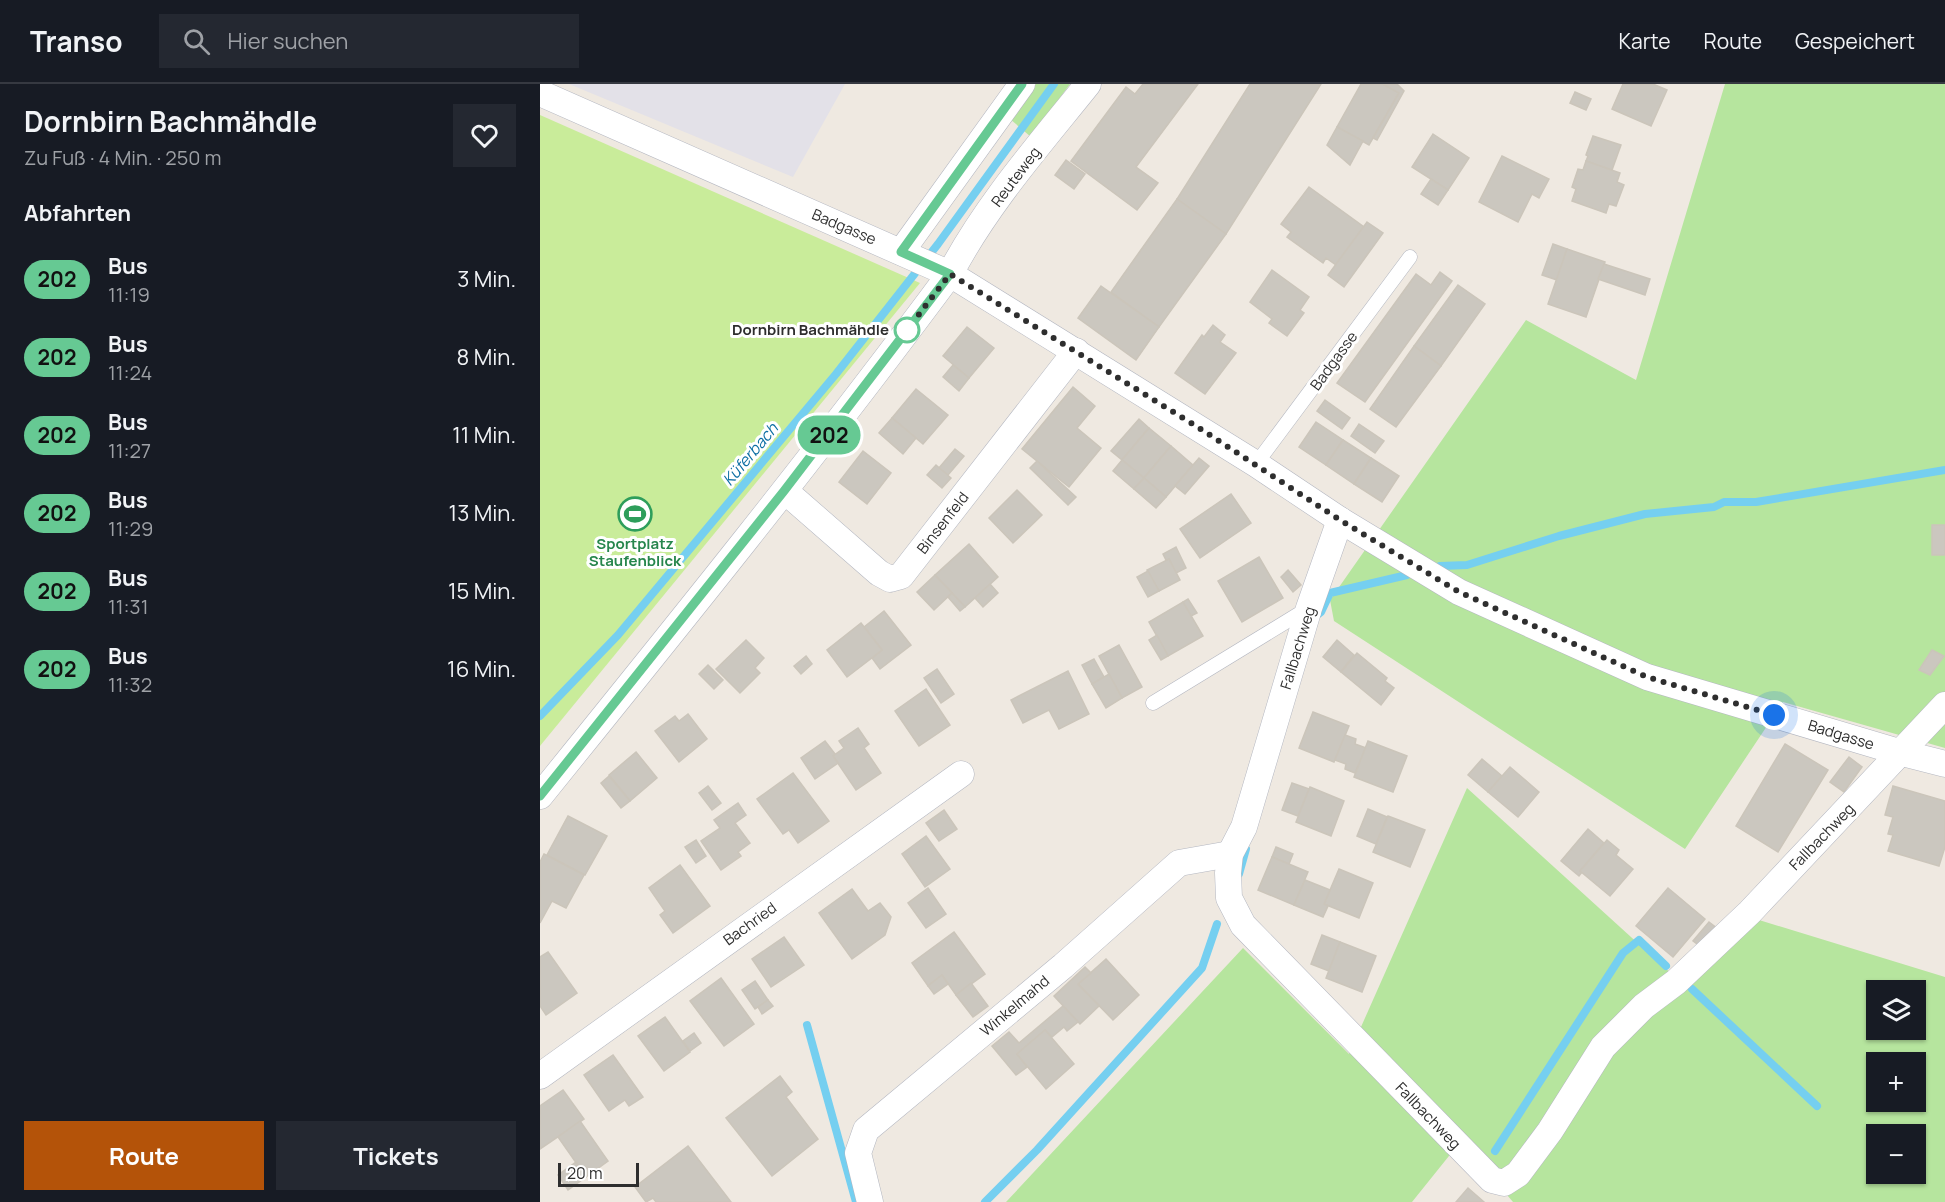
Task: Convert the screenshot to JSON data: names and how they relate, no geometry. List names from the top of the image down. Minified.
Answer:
{"streets":{"street":["Reuteweg","Badgasse","Binsenfeld","Fallbachweg","Bachried","Winkelmahd"]},"crossings":[["Reuteweg","Badgasse"],["Badgasse","Binsenfeld"],["Badgasse","Fallbachweg"],["Fallbachweg","Winkelmahd"]],"water":["Küferbach"],"places":{"other":["Dornbirn Bachmähdle"],"sports":["Sportplatz Staufenblick"]},"lines":["bus line 202"],"scale_bar":"20 m","page":{"header":"Transo","search":"Hier suchen","nav":["Karte","Route","Gespeichert"],"heading":[["Dornbirn Bachmähdle","Zu Fuß · 4 Min. · 250 m"],"Abfahrten"],"on_map":"202","list":[{"mark":"202","name":"Bus","note":"11:19","value":"3 Min."},{"mark":"202","name":"Bus","note":"11:24","value":"8 Min."},{"mark":"202","name":"Bus","note":"11:27","value":"11 Min."},{"mark":"202","name":"Bus","note":"11:29","value":"13 Min."},{"mark":"202","name":"Bus","note":"11:31","value":"15 Min."},{"mark":"202","name":"Bus","note":"11:32","value":"16 Min."}],"map_buttons":["+","−"],"buttons":["Route","Tickets"],"scale":"20 m"}}
